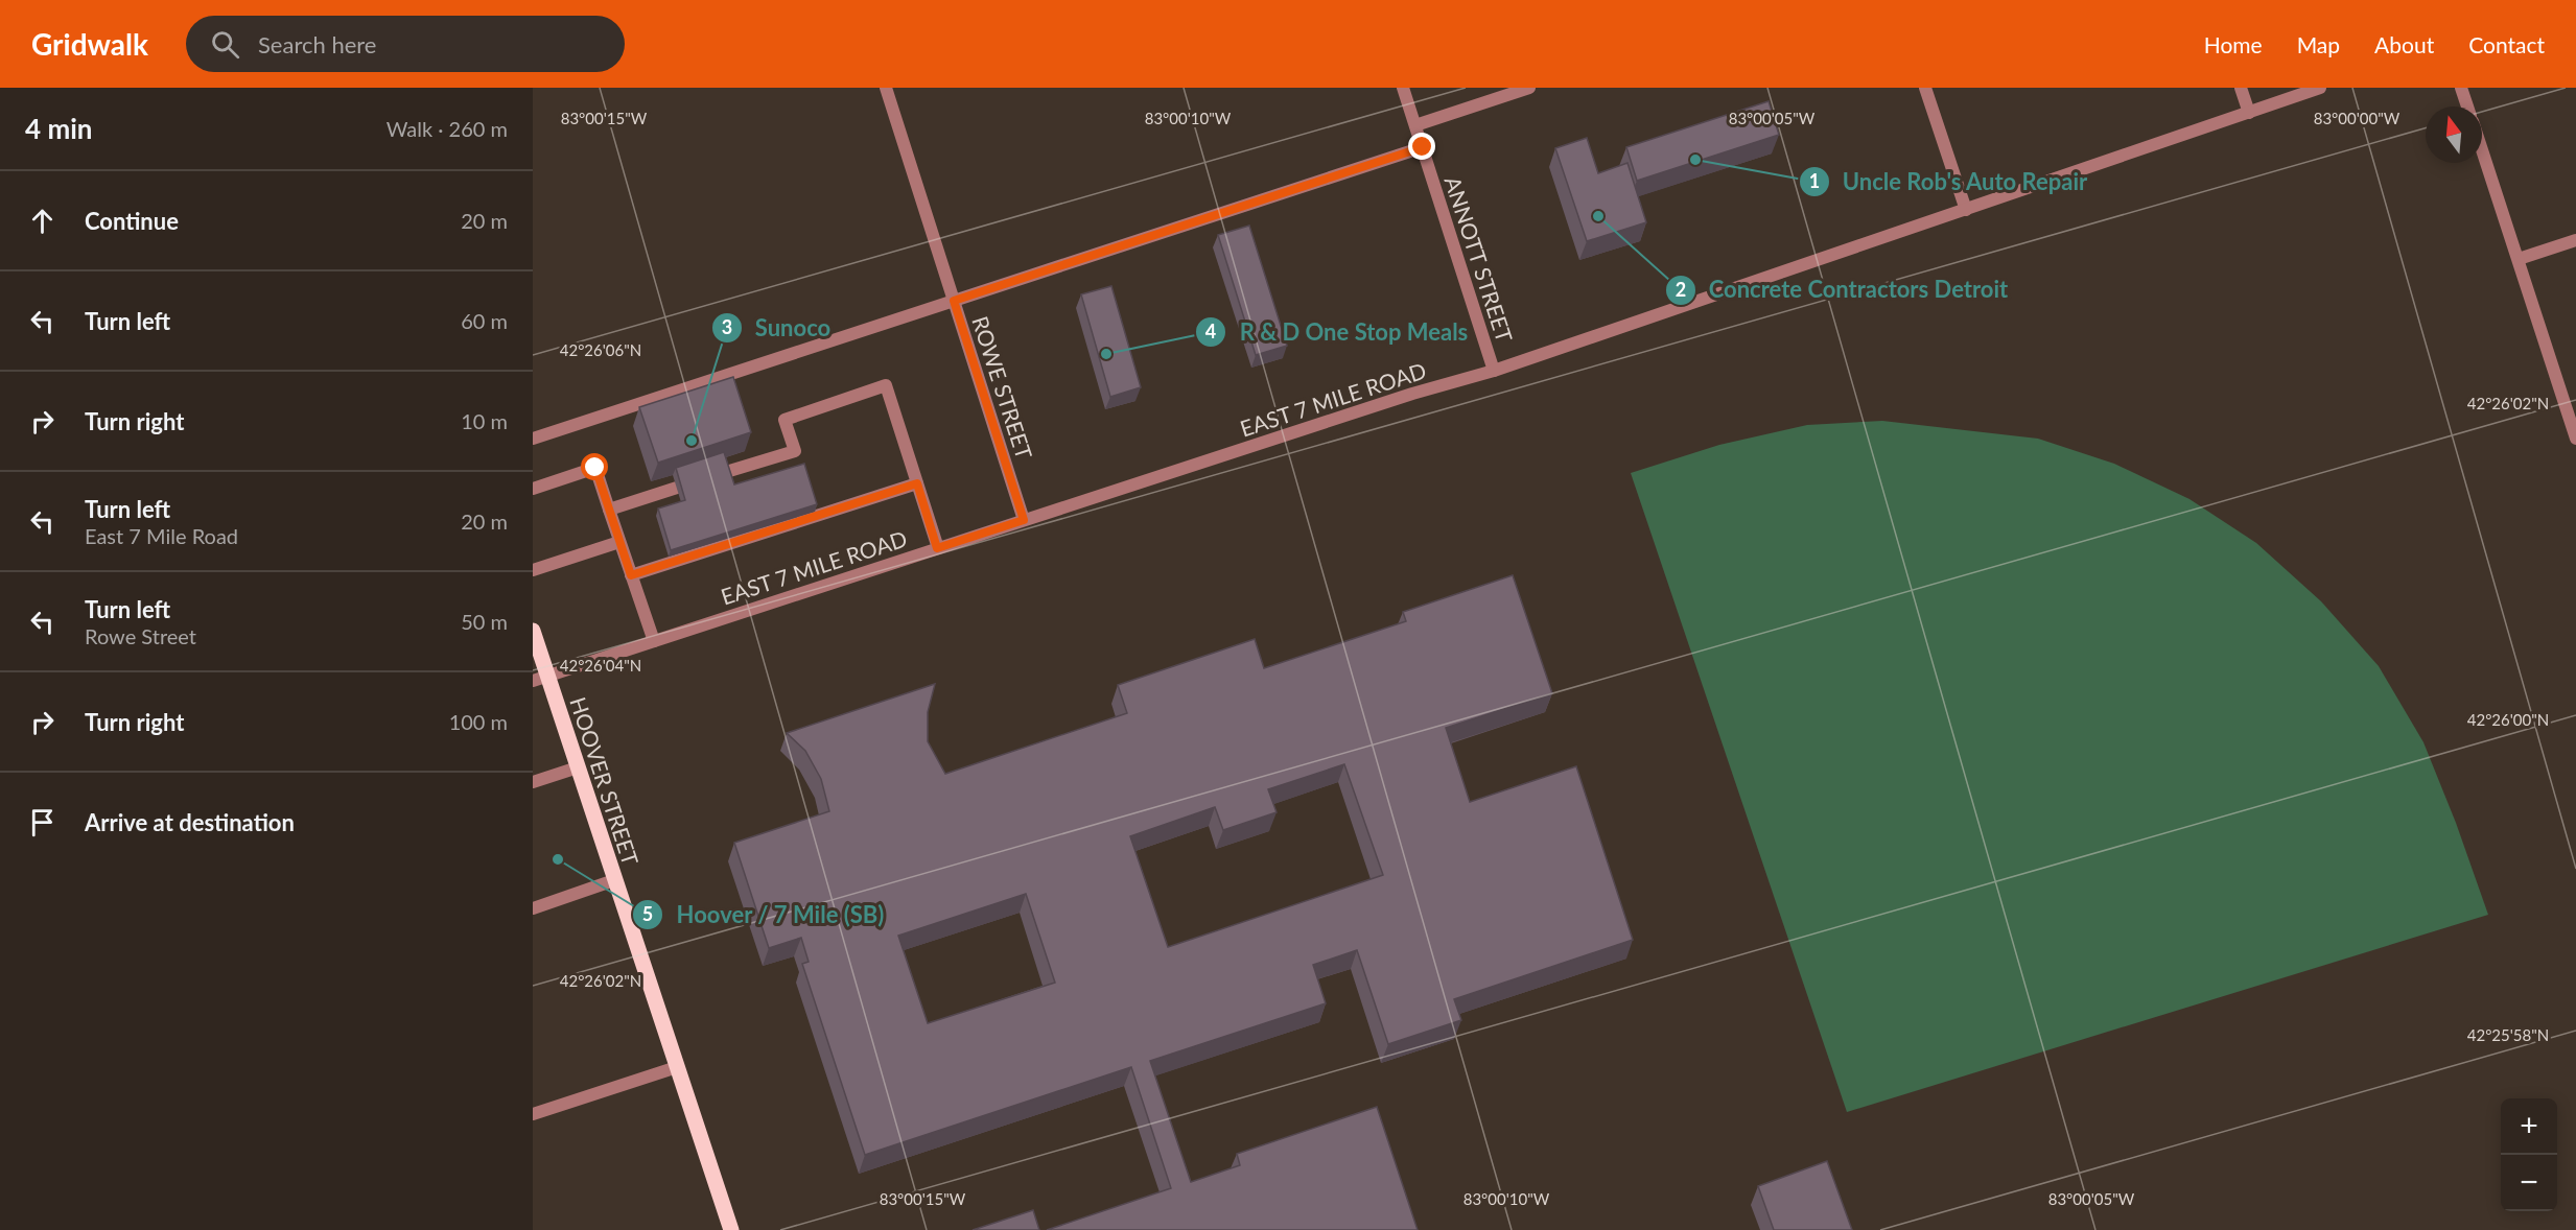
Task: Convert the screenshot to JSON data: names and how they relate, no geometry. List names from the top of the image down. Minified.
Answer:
{"streets":{"main road":["HOOVER STREET"],"street":["ANNOTT STREET","ROWE STREET","EAST 7 MILE ROAD"]},"crossings":[["ANNOTT STREET","EAST 7 MILE ROAD"],["ROWE STREET","EAST 7 MILE ROAD"],["EAST 7 MILE ROAD","HOOVER STREET"]],"places":["Uncle Rob's Auto Repair","Concrete Contractors Detroit","R & D One Stop Meals","Sunoco","Hoover / 7 Mile (SB)"],"north":"top","page":{"header":"Gridwalk","search":"Search here","nav":["Home","Map","About","Contact"],"heading":["4 min","Walk · 260 m"],"list":[["Continue","20 m"],["Turn left","60 m"],["Turn right","10 m"],["Turn left","East 7 Mile Road","20 m"],["Turn left","Rowe Street","50 m"],["Turn right","100 m"],"Arrive at destination"],"map_buttons":["+","−"]},"coordinates":["83°00'15\"W","83°00'10\"W","83°00'05\"W","83°00'00\"W","42°26'06\"N","42°26'02\"N","42°26'04\"N","42°26'00\"N","42°25'58\"N"]}
